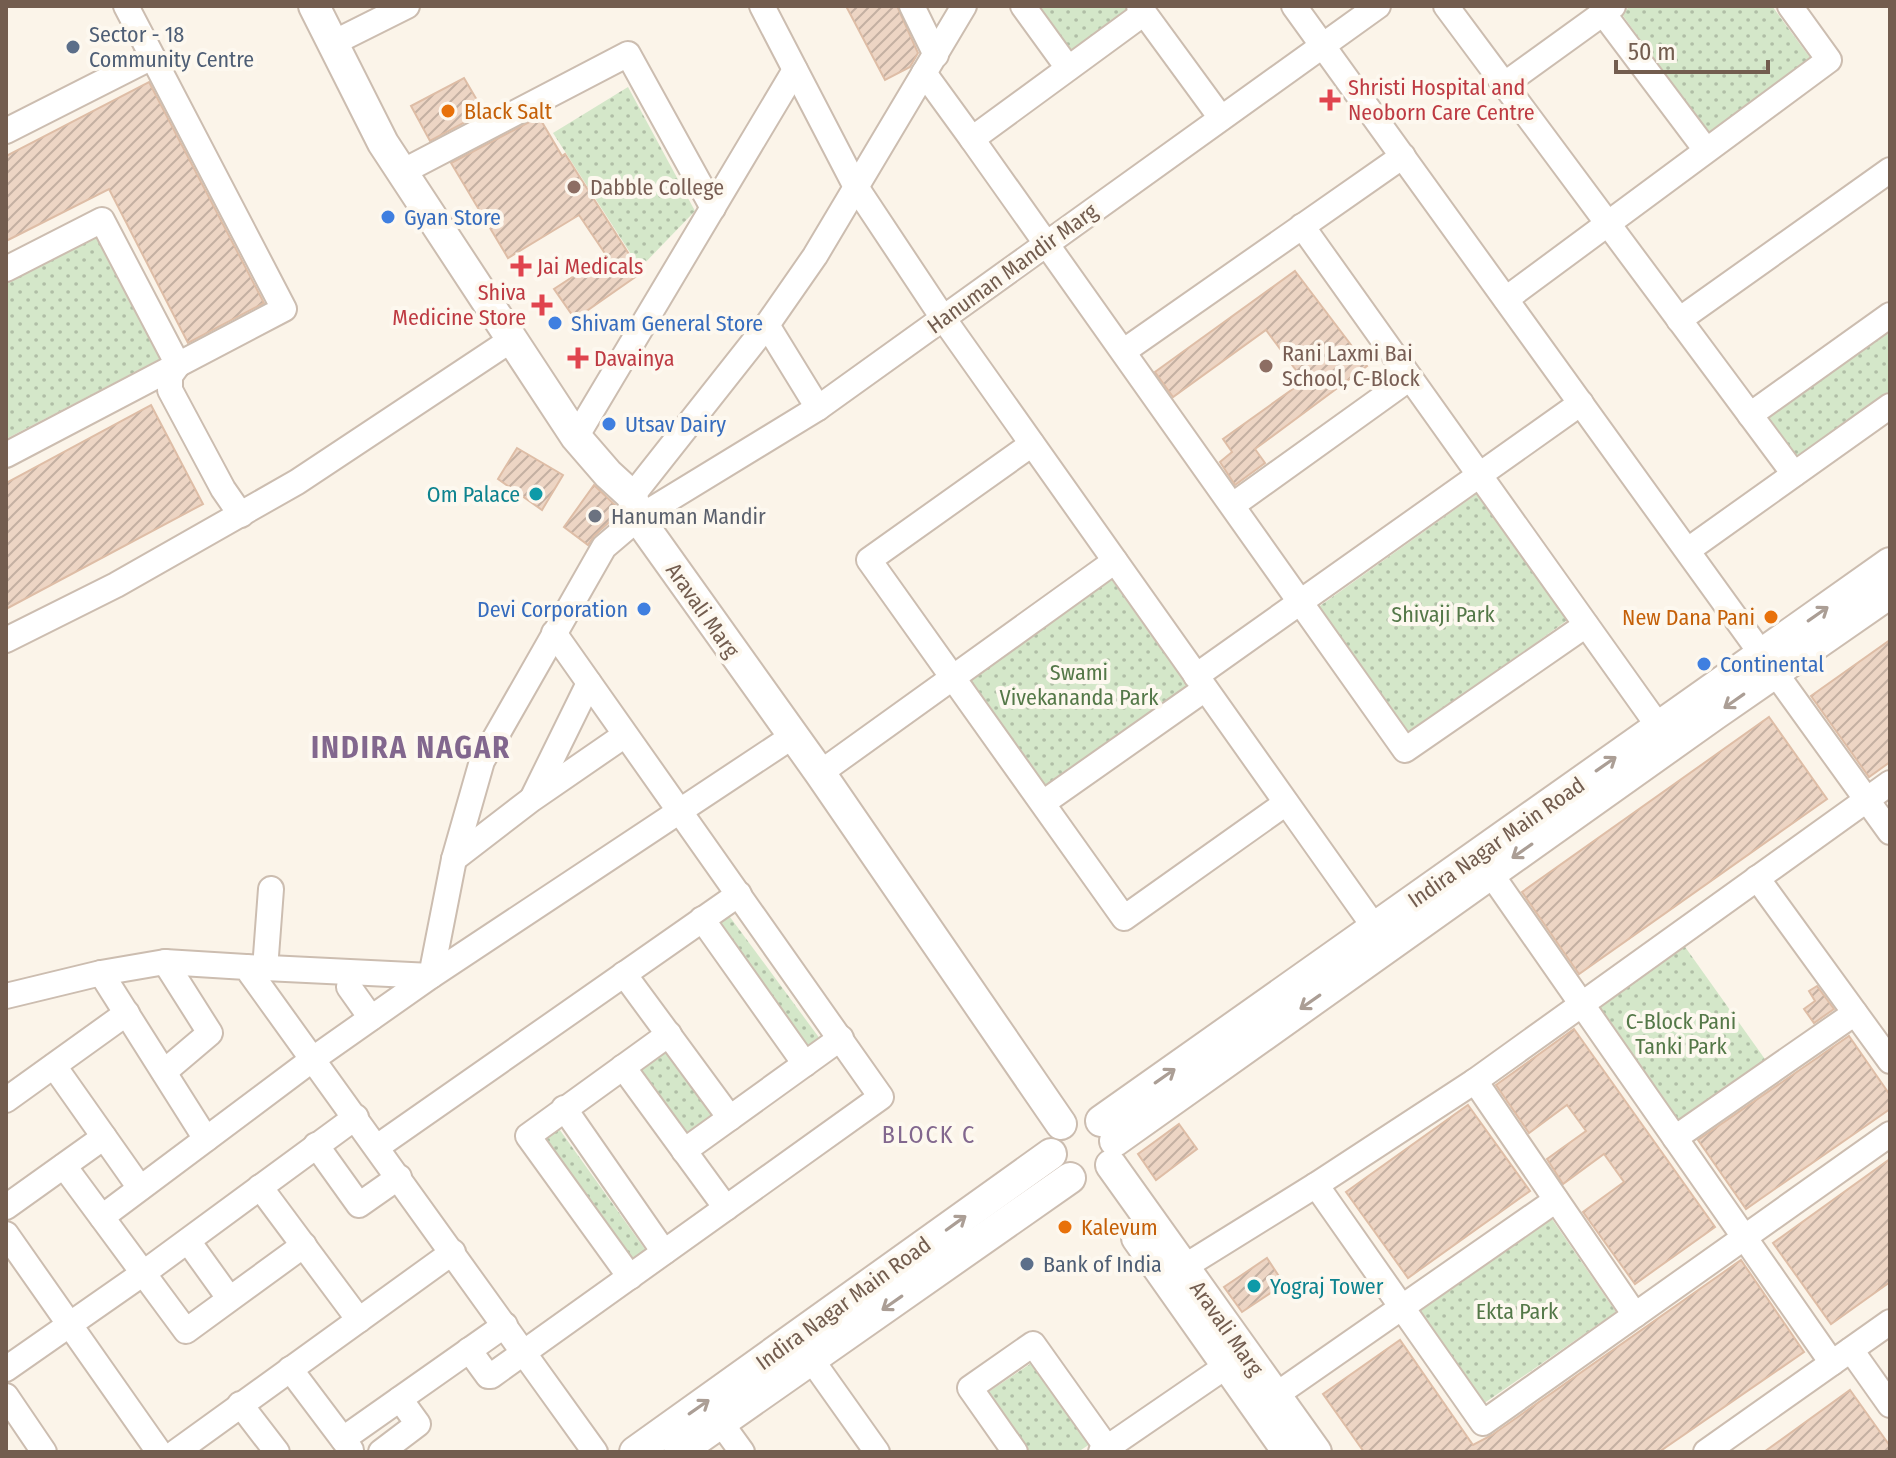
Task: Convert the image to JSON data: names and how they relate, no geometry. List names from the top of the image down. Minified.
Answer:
{"streets":{"street":["Hanuman Mandir Marg","Aravali Marg","Indira Nagar Main Road"]},"crossings":[["Hanuman Mandir Marg","Aravali Marg"],["Aravali Marg","Indira Nagar Main Road"]],"districts":["INDIRA NAGAR","BLOCK C"],"parks":["Shivaji Park","Swami Vivekananda Park","C-Block Pani Tanki Park","Ekta Park"],"places":{"other":["Sector - 18 Community Centre","Black Salt","Dabble College","Gyan Store","Shivam General Store","Rani Laxmi Bai School, C-Block","Utsav Dairy","Om Palace","Hanuman Mandir","Devi Corporation","New Dana Pani","Continental","Kalevum","Bank of India","Yograj Tower"],"health":["Shristi Hospital and Neoborn Care Centre","Jai Medicals","Shiva Medicine Store","Davainya"]},"scale_bar":"50 m"}
